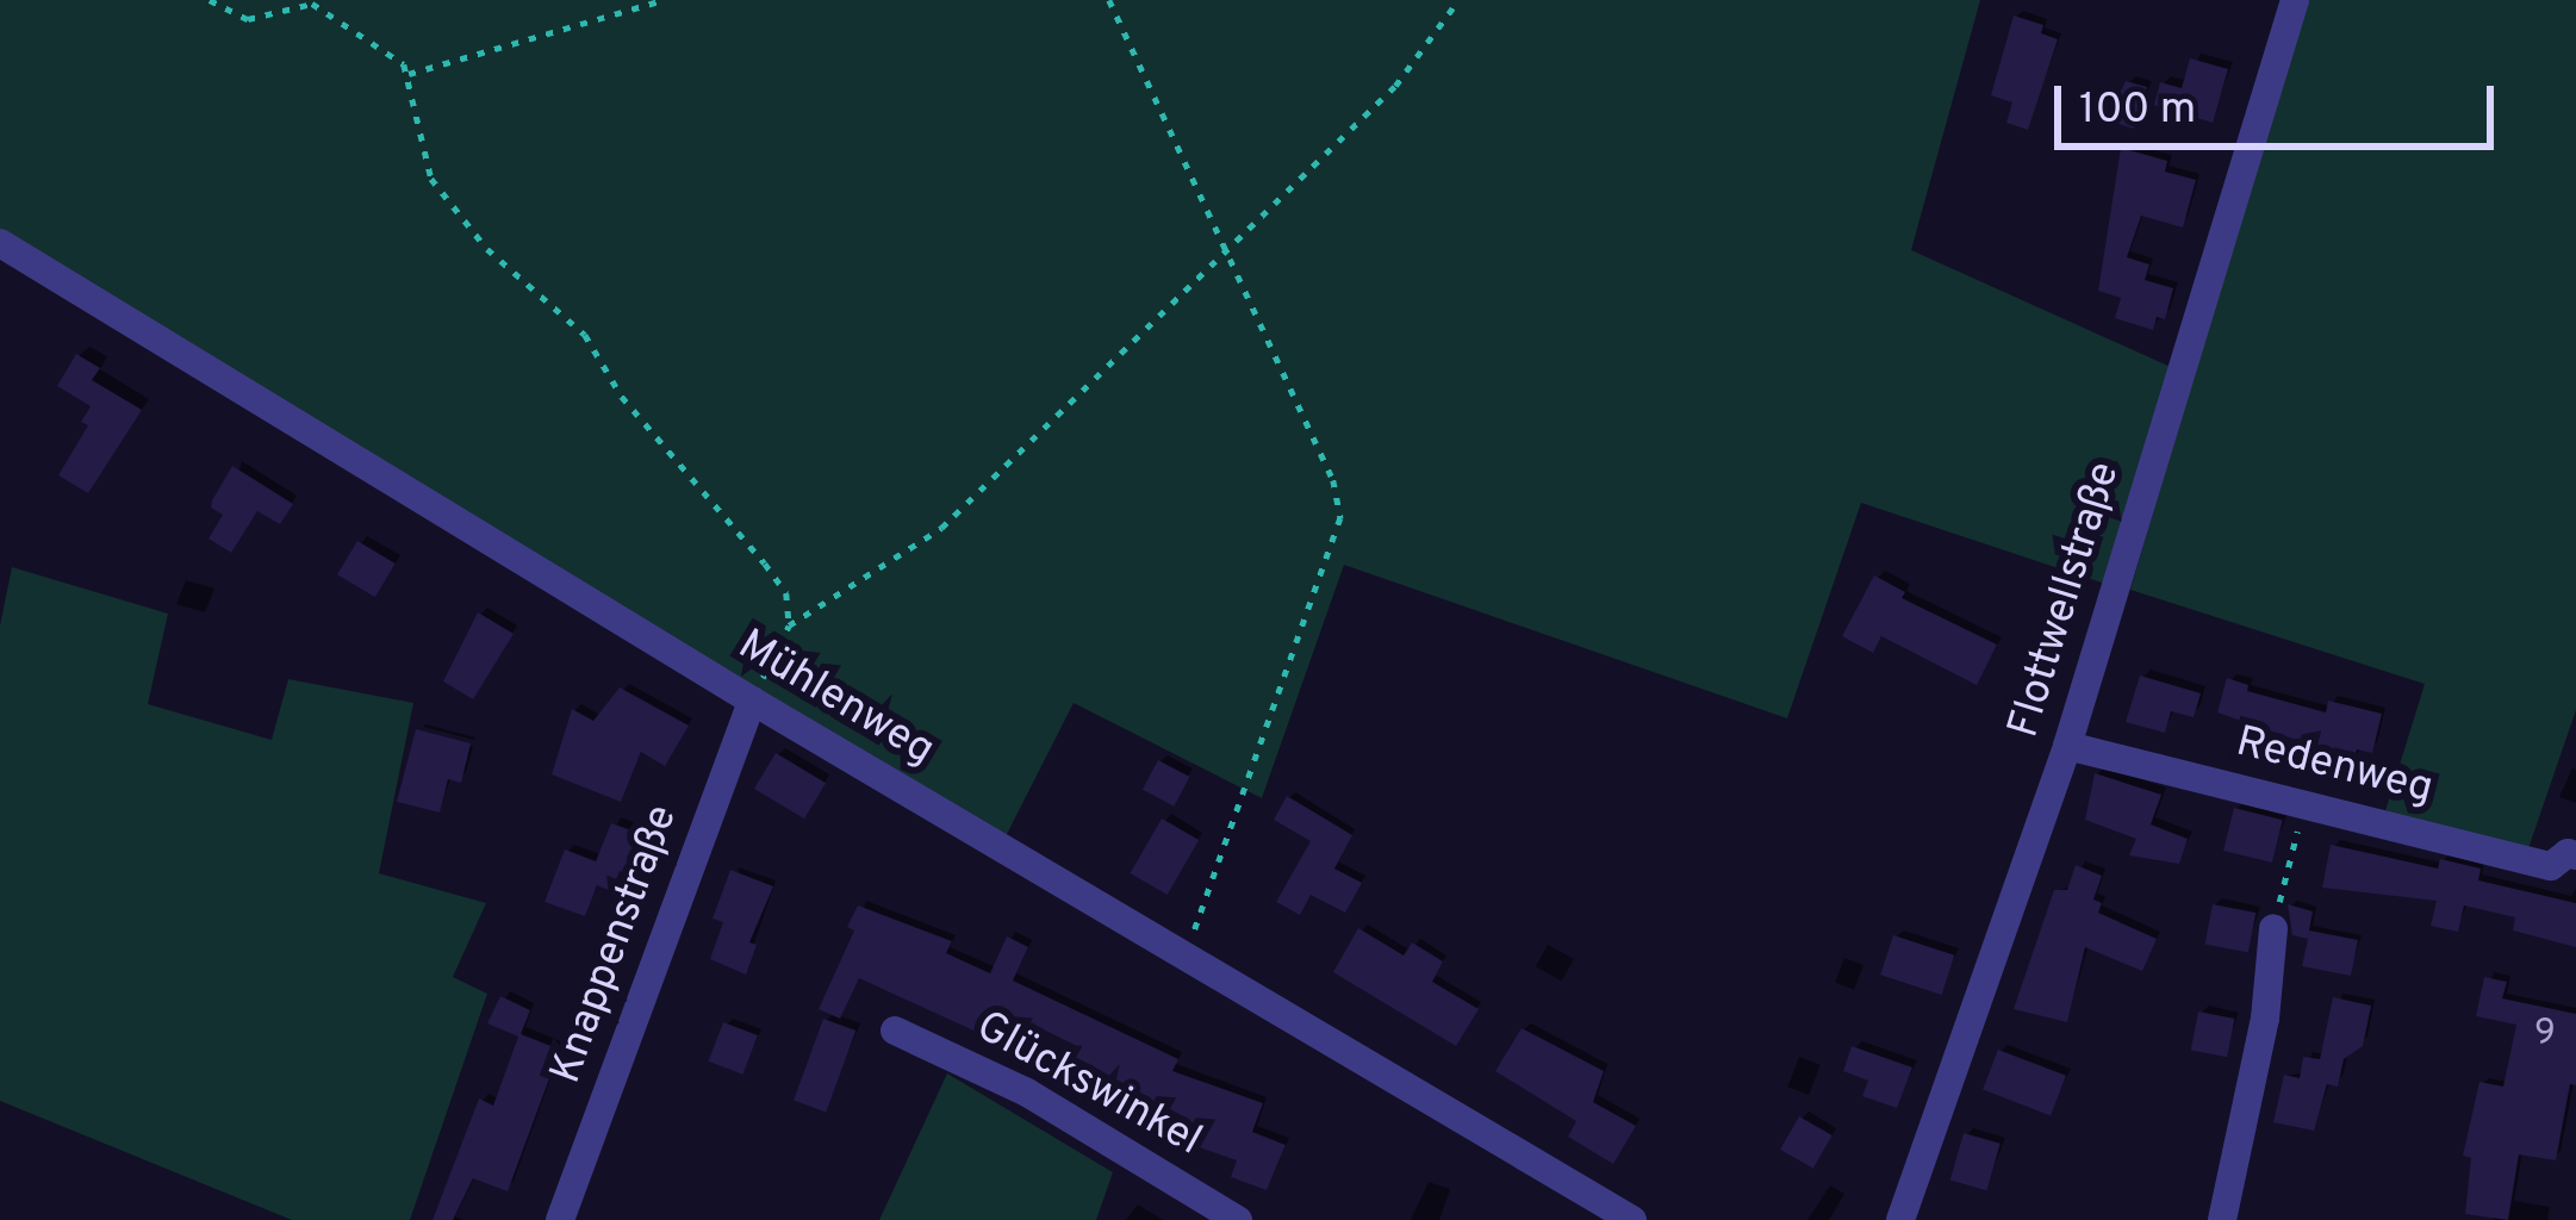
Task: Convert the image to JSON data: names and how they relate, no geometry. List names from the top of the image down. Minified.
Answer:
{"streets":{"street":["Flottwellstraße","Mühlenweg","Redenweg","Knappenstraße","Glückswinkel"]},"crossings":[["Flottwellstraße","Redenweg"],["Mühlenweg","Knappenstraße"]],"house_numbers":["9"],"scale_bar":"100 m"}
